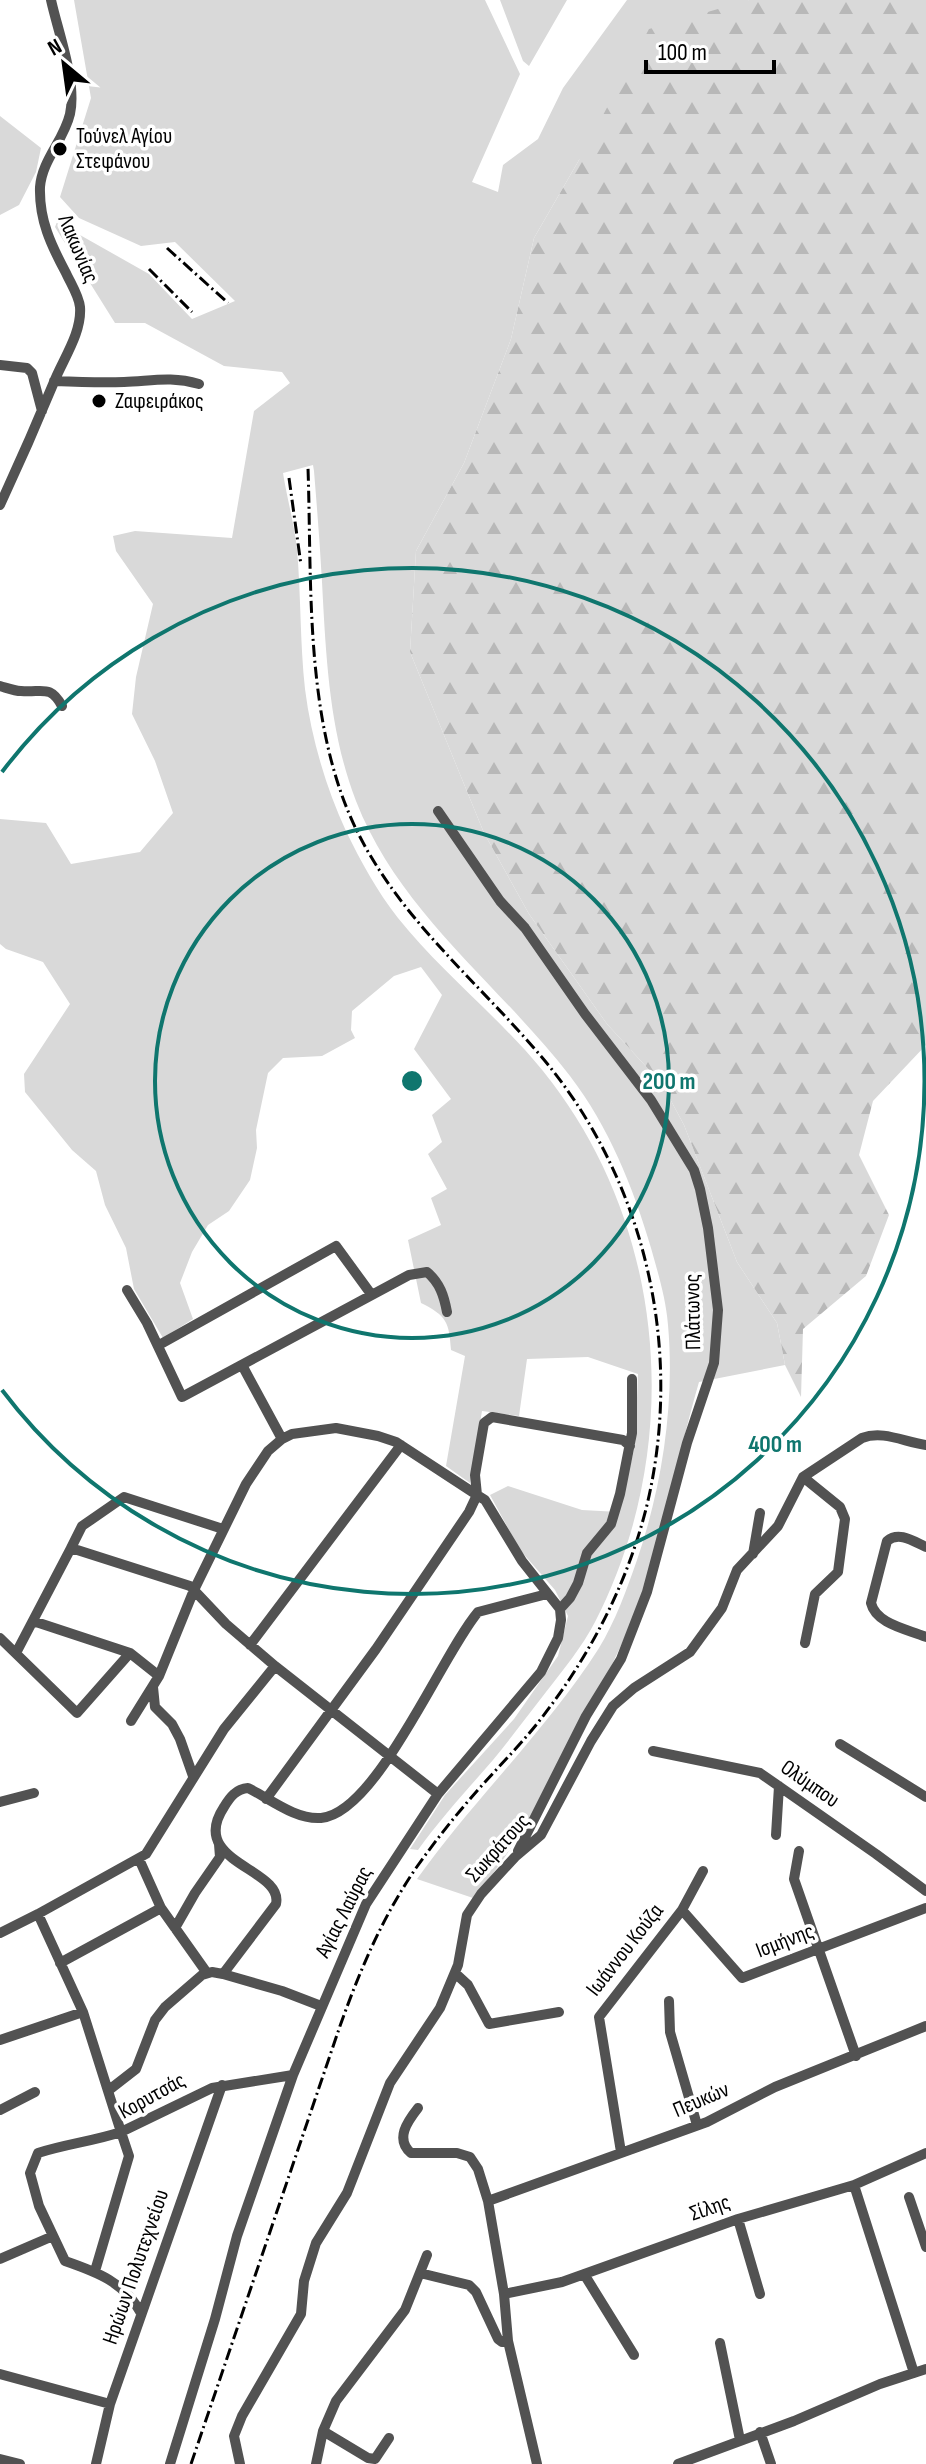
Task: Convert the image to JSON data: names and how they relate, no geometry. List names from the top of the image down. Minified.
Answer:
{"streets":{"street":["Λακωνίας","Πλάτωνος","Ολύμπου","Σωκράτους","Αγίας Λαύρας","Ισμήνης","Ιωάννου Κούζα","Κορυτσάς","Πευκών","Σίλης","Ηρώων Πολυτεχνείου"]},"crossings":[["Πλάτωνος","Σωκράτους"],["Αγίας Λαύρας","Κορυτσάς"],["Ισμήνης","Ιωάννου Κούζα"],["Ιωάννου Κούζα","Πευκών"],["Κορυτσάς","Ηρώων Πολυτεχνείου"]],"places":["Τούνελ Αγίου Στεφάνου","Ζαφειράκος"],"scale_bar":"100 m","north":"top left","rings":["200 m","400 m"]}
